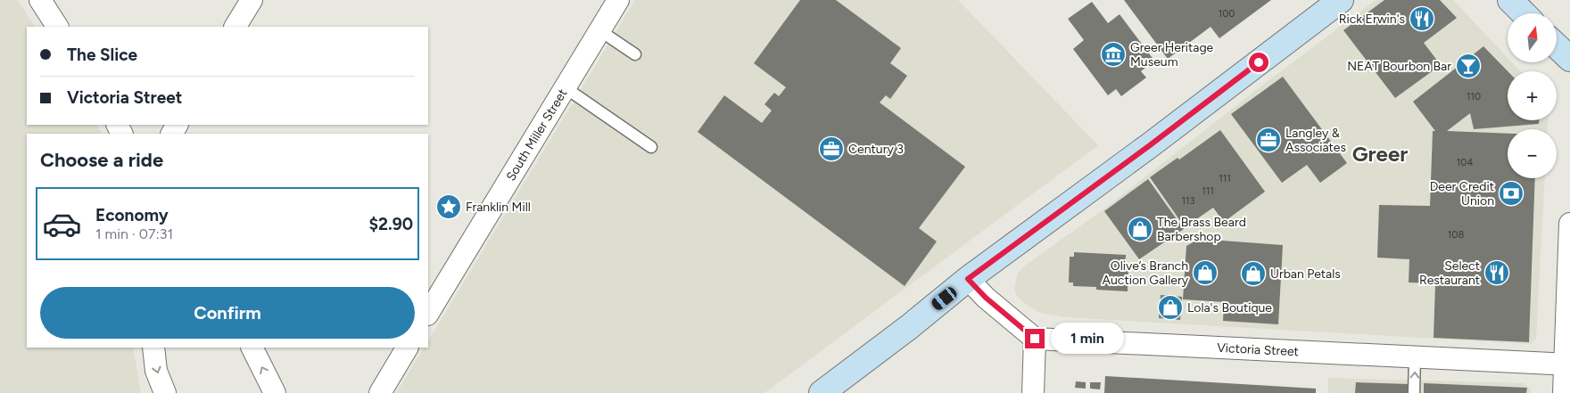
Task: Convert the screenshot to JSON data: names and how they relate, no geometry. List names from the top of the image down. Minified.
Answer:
{"streets":{"street":["South Miller Street","Victoria Street"]},"districts":["Greer"],"places":{"restaurant":["Rick Erwin's","Select Restaurant"],"museum":["Greer Heritage Museum"],"bar":["NEAT Bourbon Bar"],"office":["Langley & Associates","Century 3"],"bank":["Deer Credit Union"],"place":["Franklin Mill"],"shop":["The Brass Beard Barbershop","Olive’s Branch Auction Gallery","Urban Petals","Lola's Boutique"]},"house_numbers":["100","110","104","111","111","113","108"],"north":"top","page":{"map_buttons":["+","−"],"banner":["The Slice","Victoria Street"],"heading":"Choose a ride","list":[{"name":"Economy","note":"1 min · 07:31","value":"$2.90"}],"buttons":"Confirm","bubble":"1 min"}}
